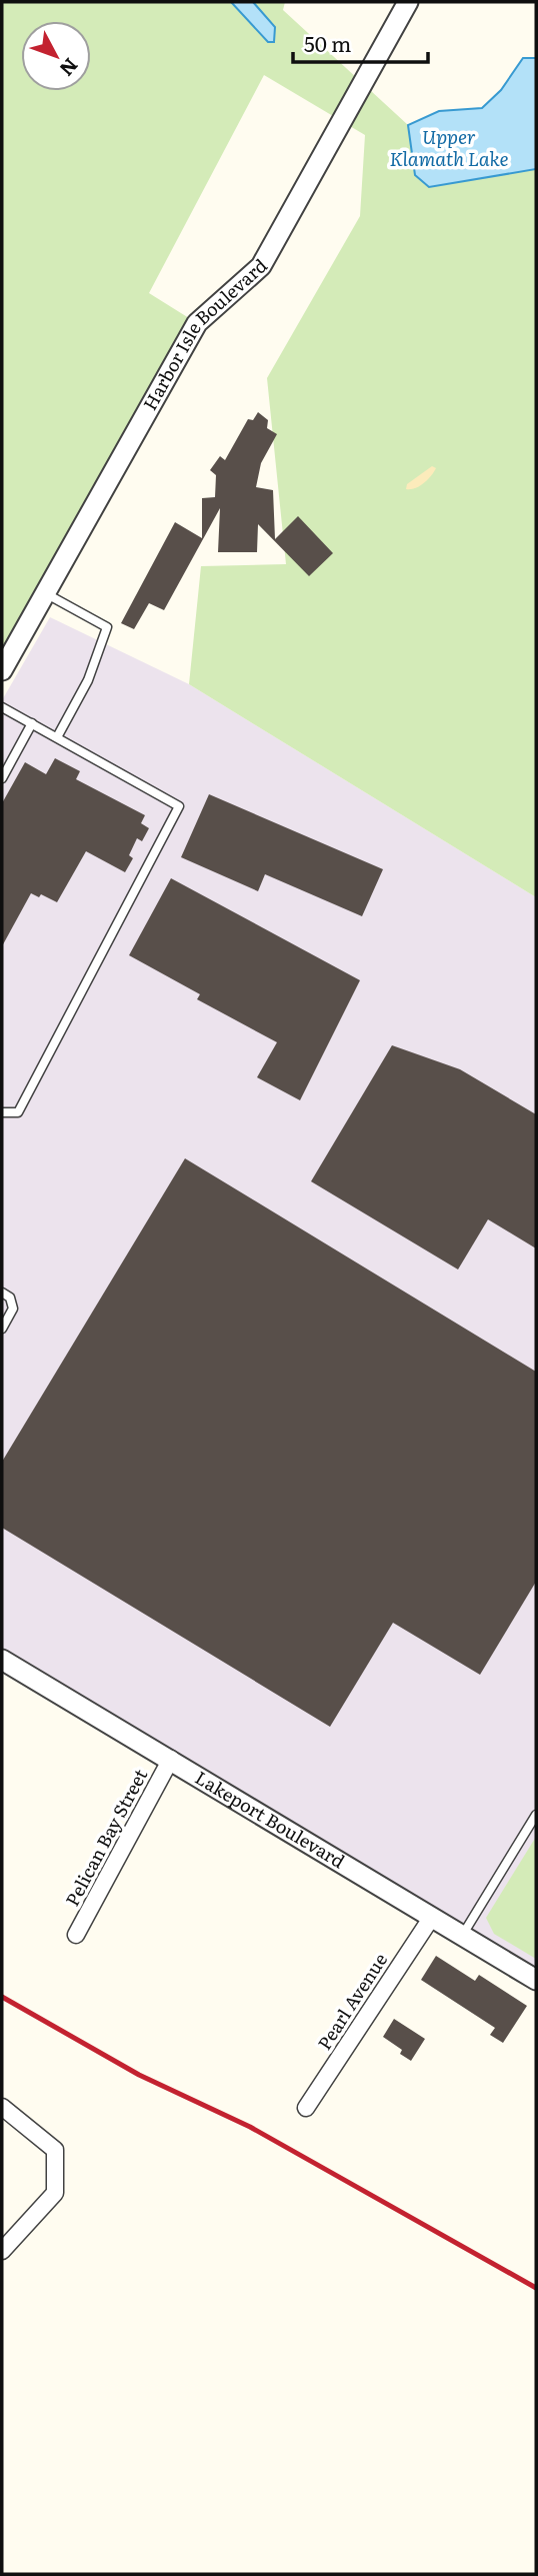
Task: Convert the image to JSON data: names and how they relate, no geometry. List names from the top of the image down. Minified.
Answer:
{"streets":{"street":["Harbor Isle Boulevard","Lakeport Boulevard","Pelican Bay Street","Pearl Avenue"]},"crossings":[["Lakeport Boulevard","Pelican Bay Street"],["Lakeport Boulevard","Pearl Avenue"]],"water":["Upper Klamath Lake"],"scale_bar":"50 m","north":"bottom right"}
